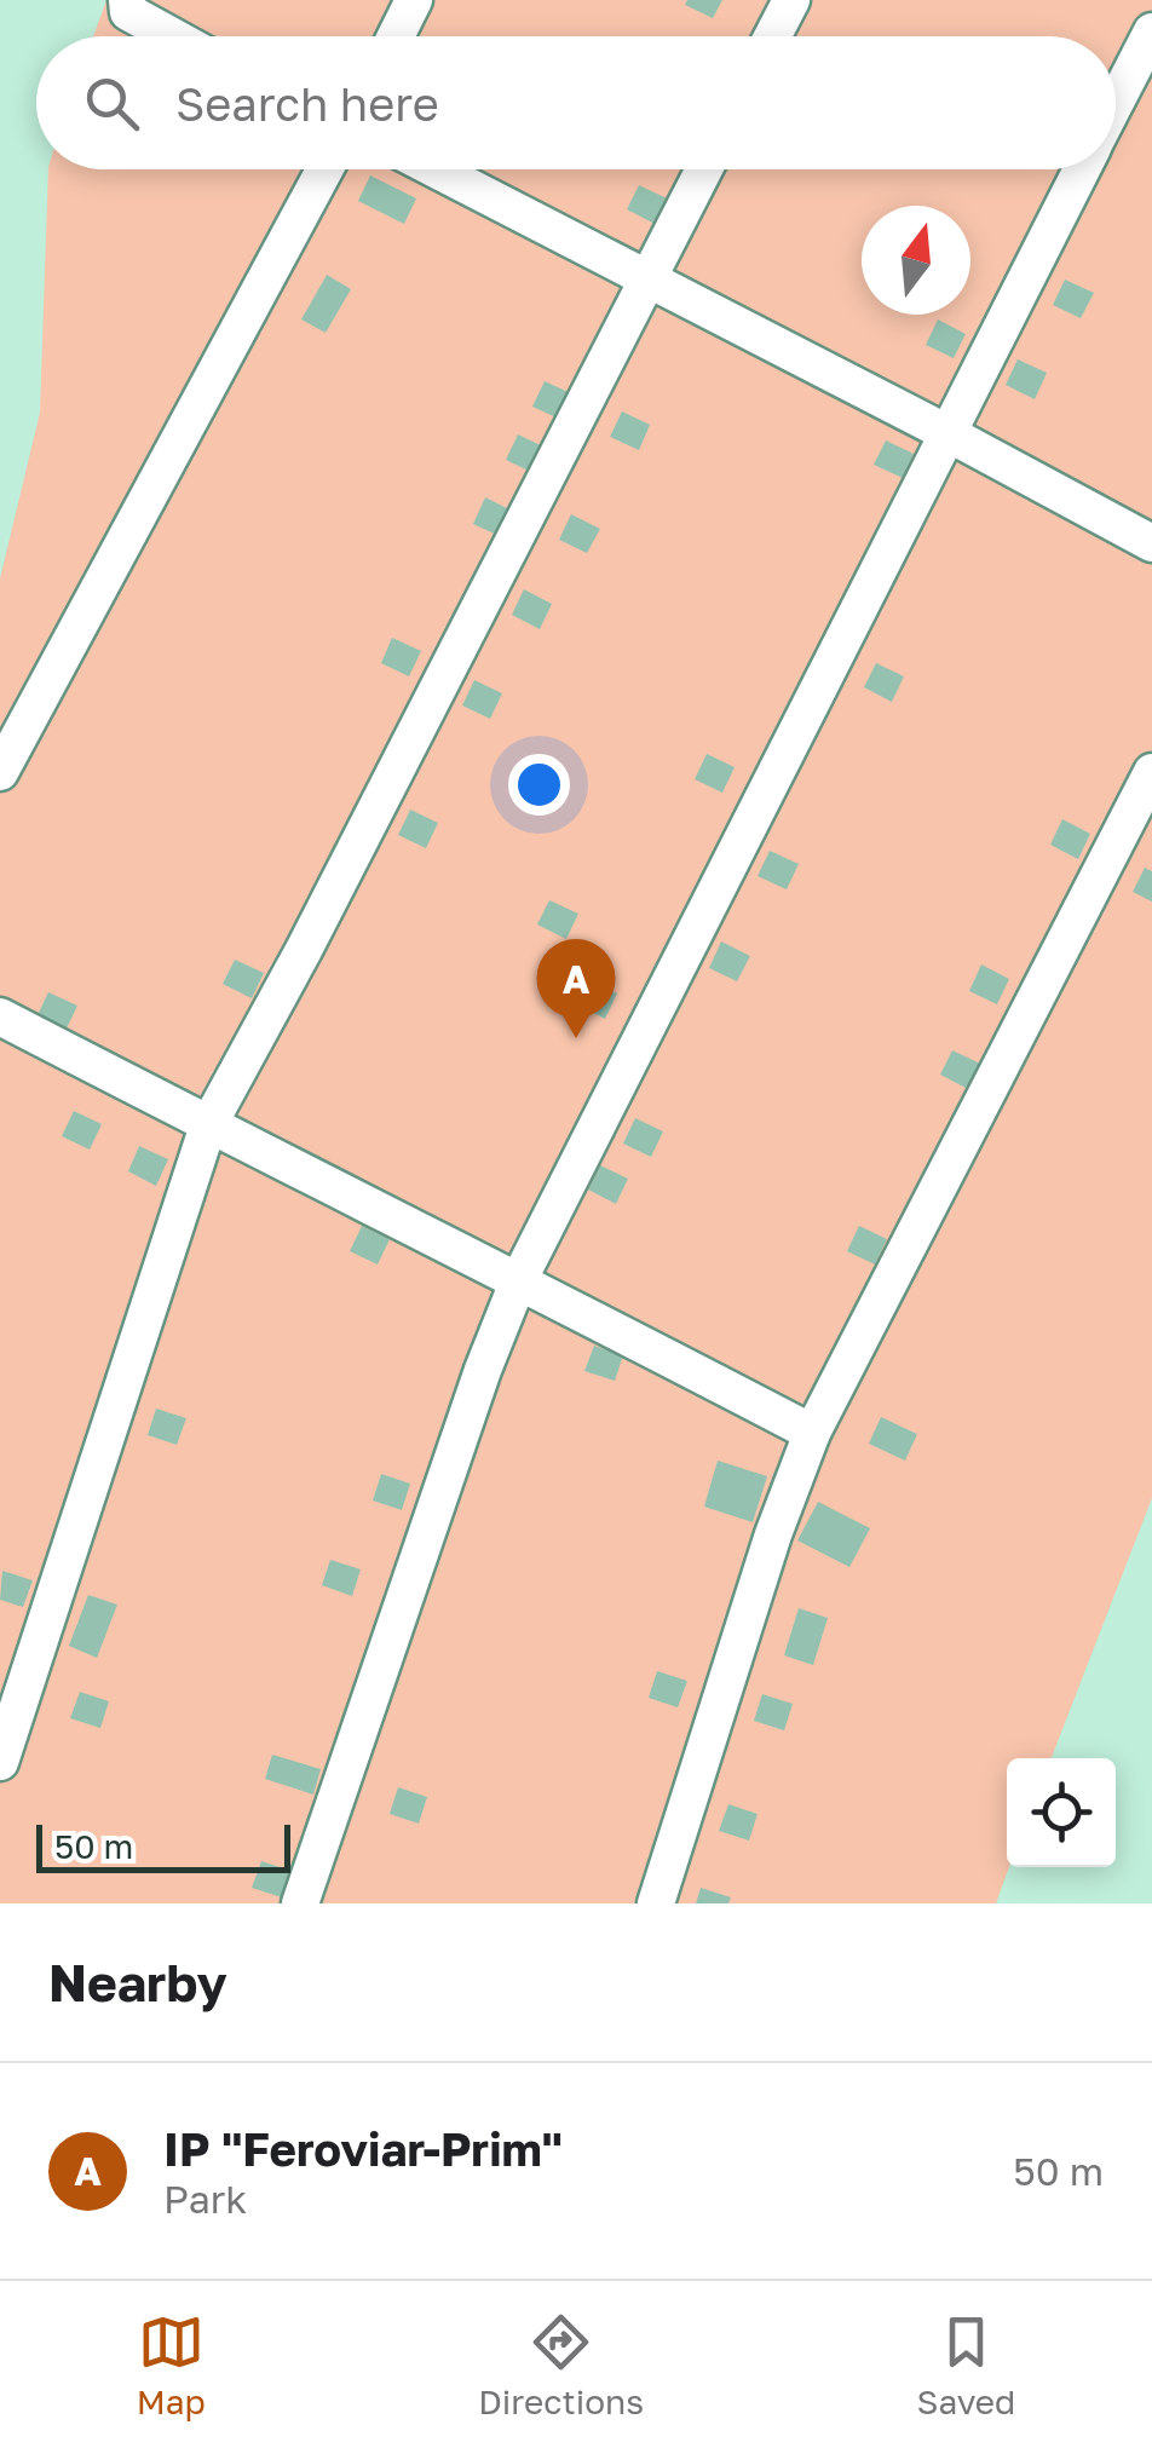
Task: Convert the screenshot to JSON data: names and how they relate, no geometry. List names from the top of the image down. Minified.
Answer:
{"scale_bar":"50 m","north":"top","page":{"search":"Search here","pins":"A","scale":"50 m","heading":"Nearby","list":[{"mark":"A","name":"IP \"Feroviar-Prim\"","note":"Park","value":"50 m"}],"nav":["Map","Directions","Saved"]}}
